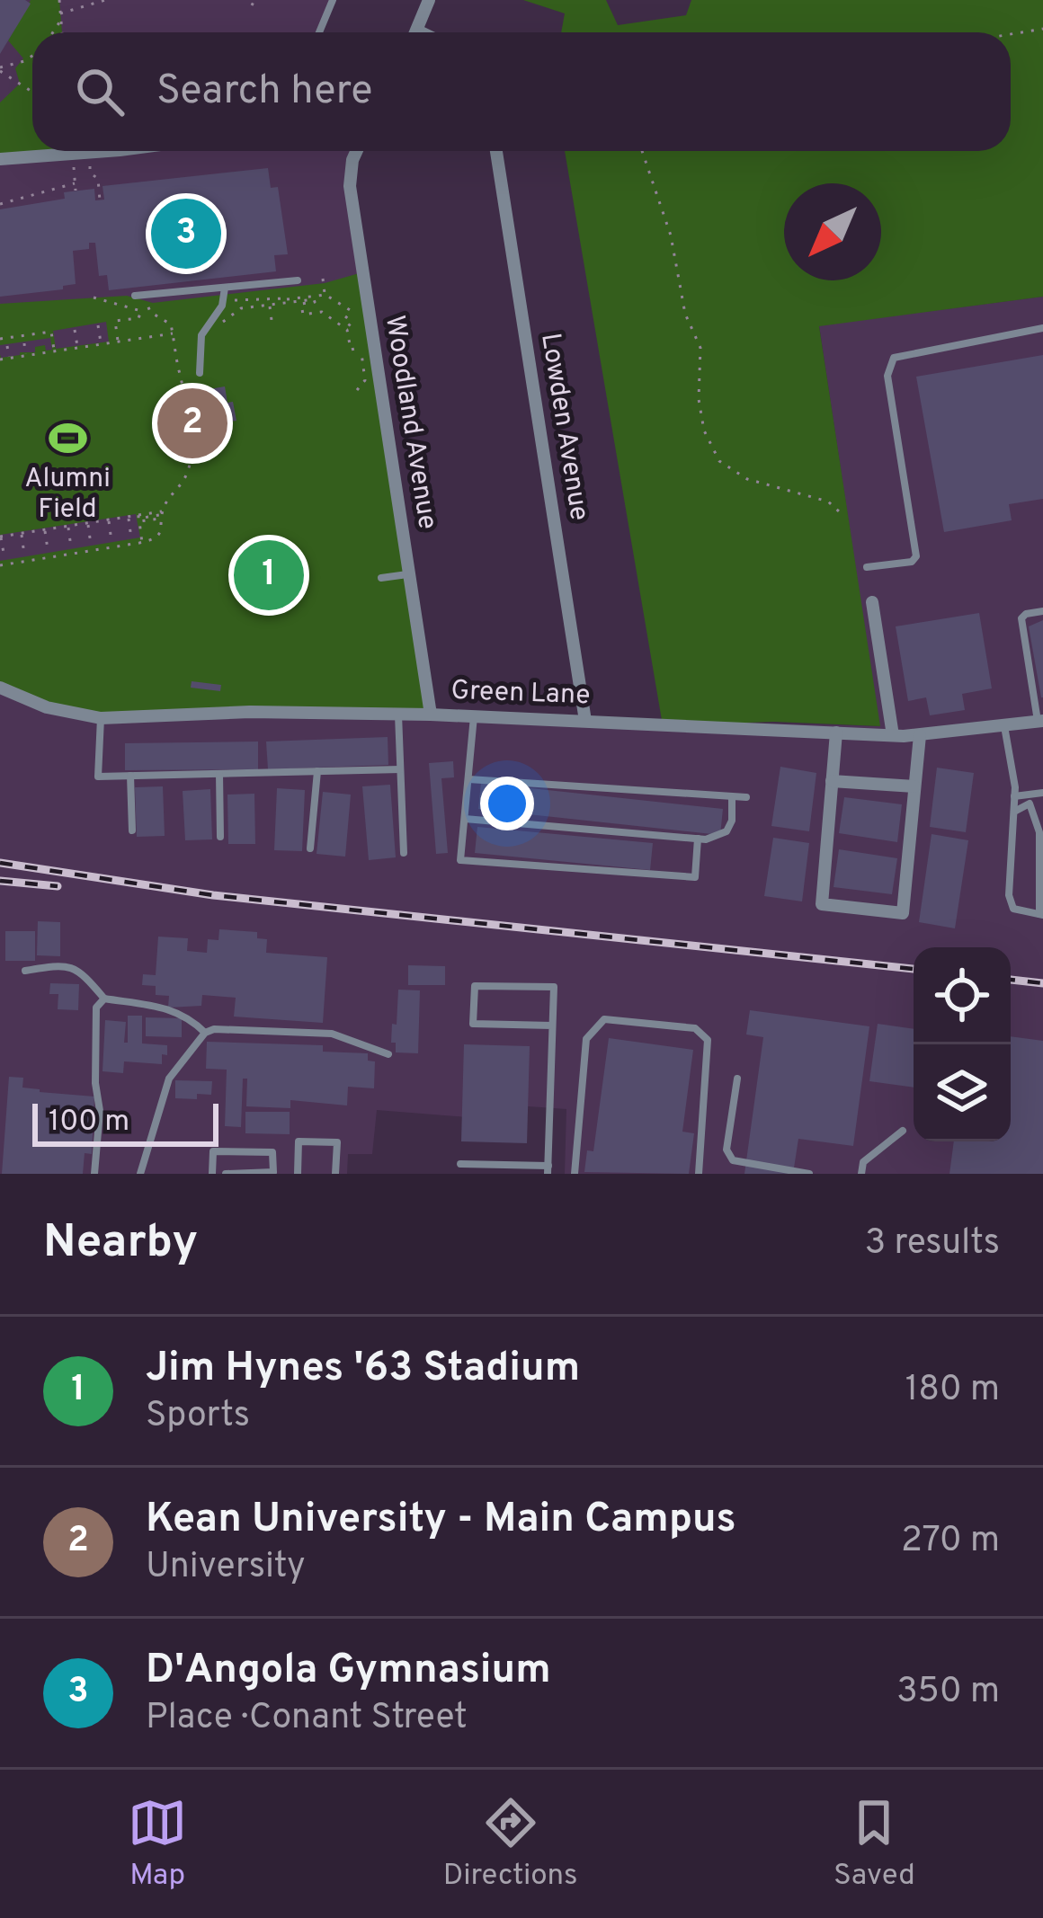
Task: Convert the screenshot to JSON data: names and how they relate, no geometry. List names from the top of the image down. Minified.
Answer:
{"streets":{"street":["Woodland Avenue","Lowden Avenue","Green Lane"]},"crossings":[["Woodland Avenue","Green Lane"],["Lowden Avenue","Green Lane"]],"places":{"sports":["Alumni Field"]},"scale_bar":"100 m","north":"bottom left","page":{"search":"Search here","pins":["3","2","1"],"scale":"100 m","heading":["Nearby","3 results"],"list":[{"mark":"1","name":"Jim Hynes '63 Stadium","note":"Sports","value":"180 m"},{"mark":"2","name":"Kean University - Main Campus","note":"University","value":"270 m"},{"mark":"3","name":"D'Angola Gymnasium","note":"Place · Conant Street","value":"350 m"}],"nav":["Map","Directions","Saved"]}}
